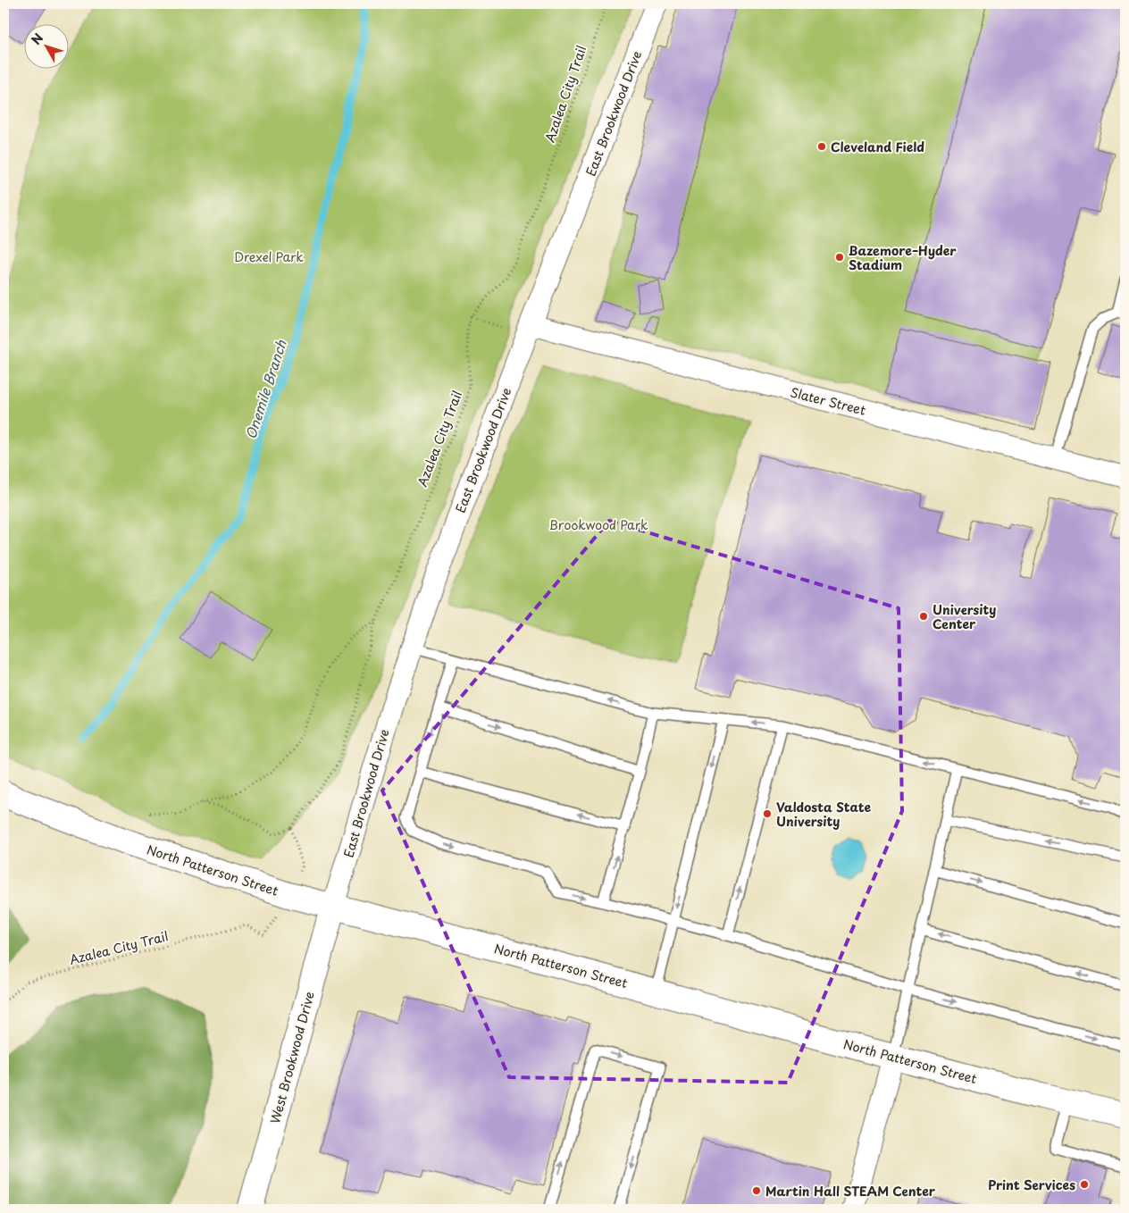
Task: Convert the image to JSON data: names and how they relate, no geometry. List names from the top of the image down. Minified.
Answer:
{"streets":{"main road":["North Patterson Street","West Brookwood Drive"],"street":["East Brookwood Drive","Slater Street"],"path":["Azalea City Trail"]},"crossings":[["East Brookwood Drive","Slater Street"],["East Brookwood Drive","North Patterson Street"],["East Brookwood Drive","West Brookwood Drive"],["North Patterson Street","West Brookwood Drive"]],"water":["Onemile Branch"],"parks":["Drexel Park","Brookwood Park"],"places":["Cleveland Field","Bazemore–Hyder Stadium","University Center","Valdosta State University","Print Services","Martin Hall STEAM Center"],"north":"top left"}
